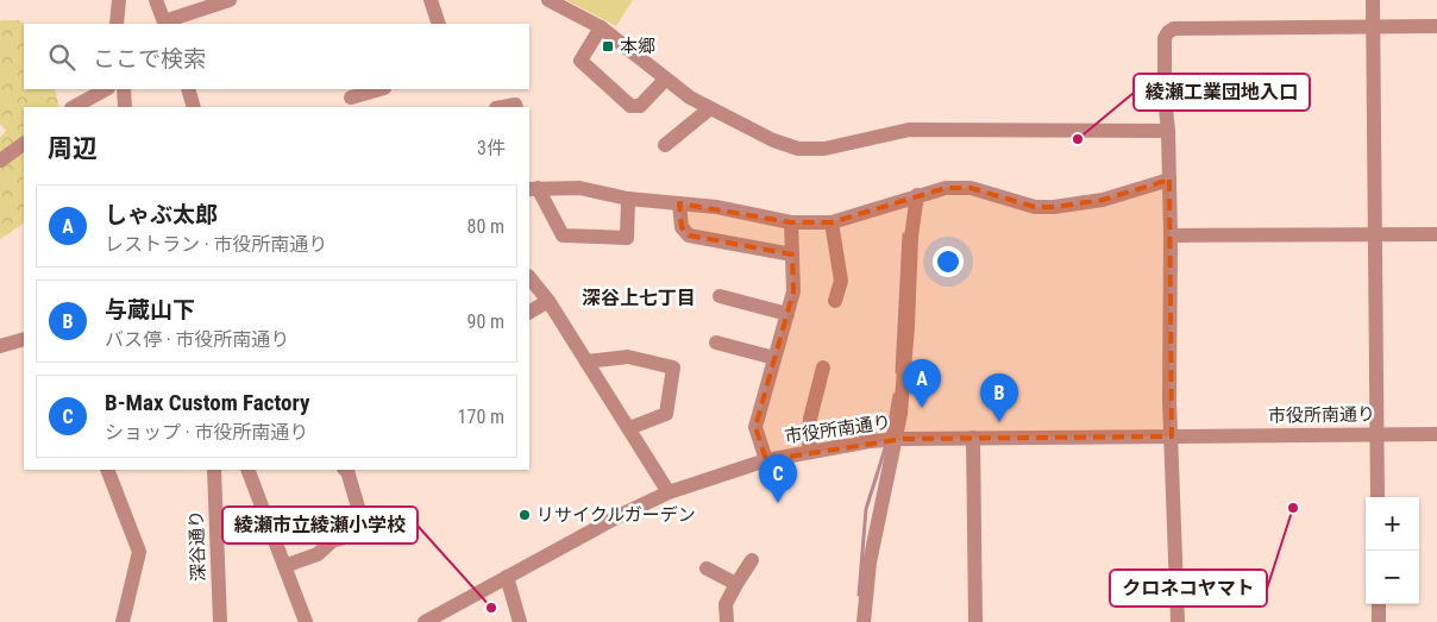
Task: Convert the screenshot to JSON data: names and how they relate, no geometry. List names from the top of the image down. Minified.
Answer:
{"streets":{"street":["市役所南通り","深谷通り"]},"districts":["深谷上七丁目"],"places":{"transit":["本郷"],"other":["綾瀬工業団地入口","クロネコヤマト","リサイクルガーデン","綾瀬市立綾瀬小学校"]},"page":{"search":"ここで検索","heading":["周辺","3件"],"list":[{"mark":"A","name":"しゃぶ太郎","note":"レストラン · 市役所南通り","value":"80 m"},{"mark":"B","name":"与蔵山下","note":"バス停 · 市役所南通り","value":"90 m"},{"mark":"C","name":"B-Max Custom Factory","note":"ショップ · 市役所南通り","value":"170 m"}],"pins":["A","B","C"],"map_buttons":["+","−"]}}
